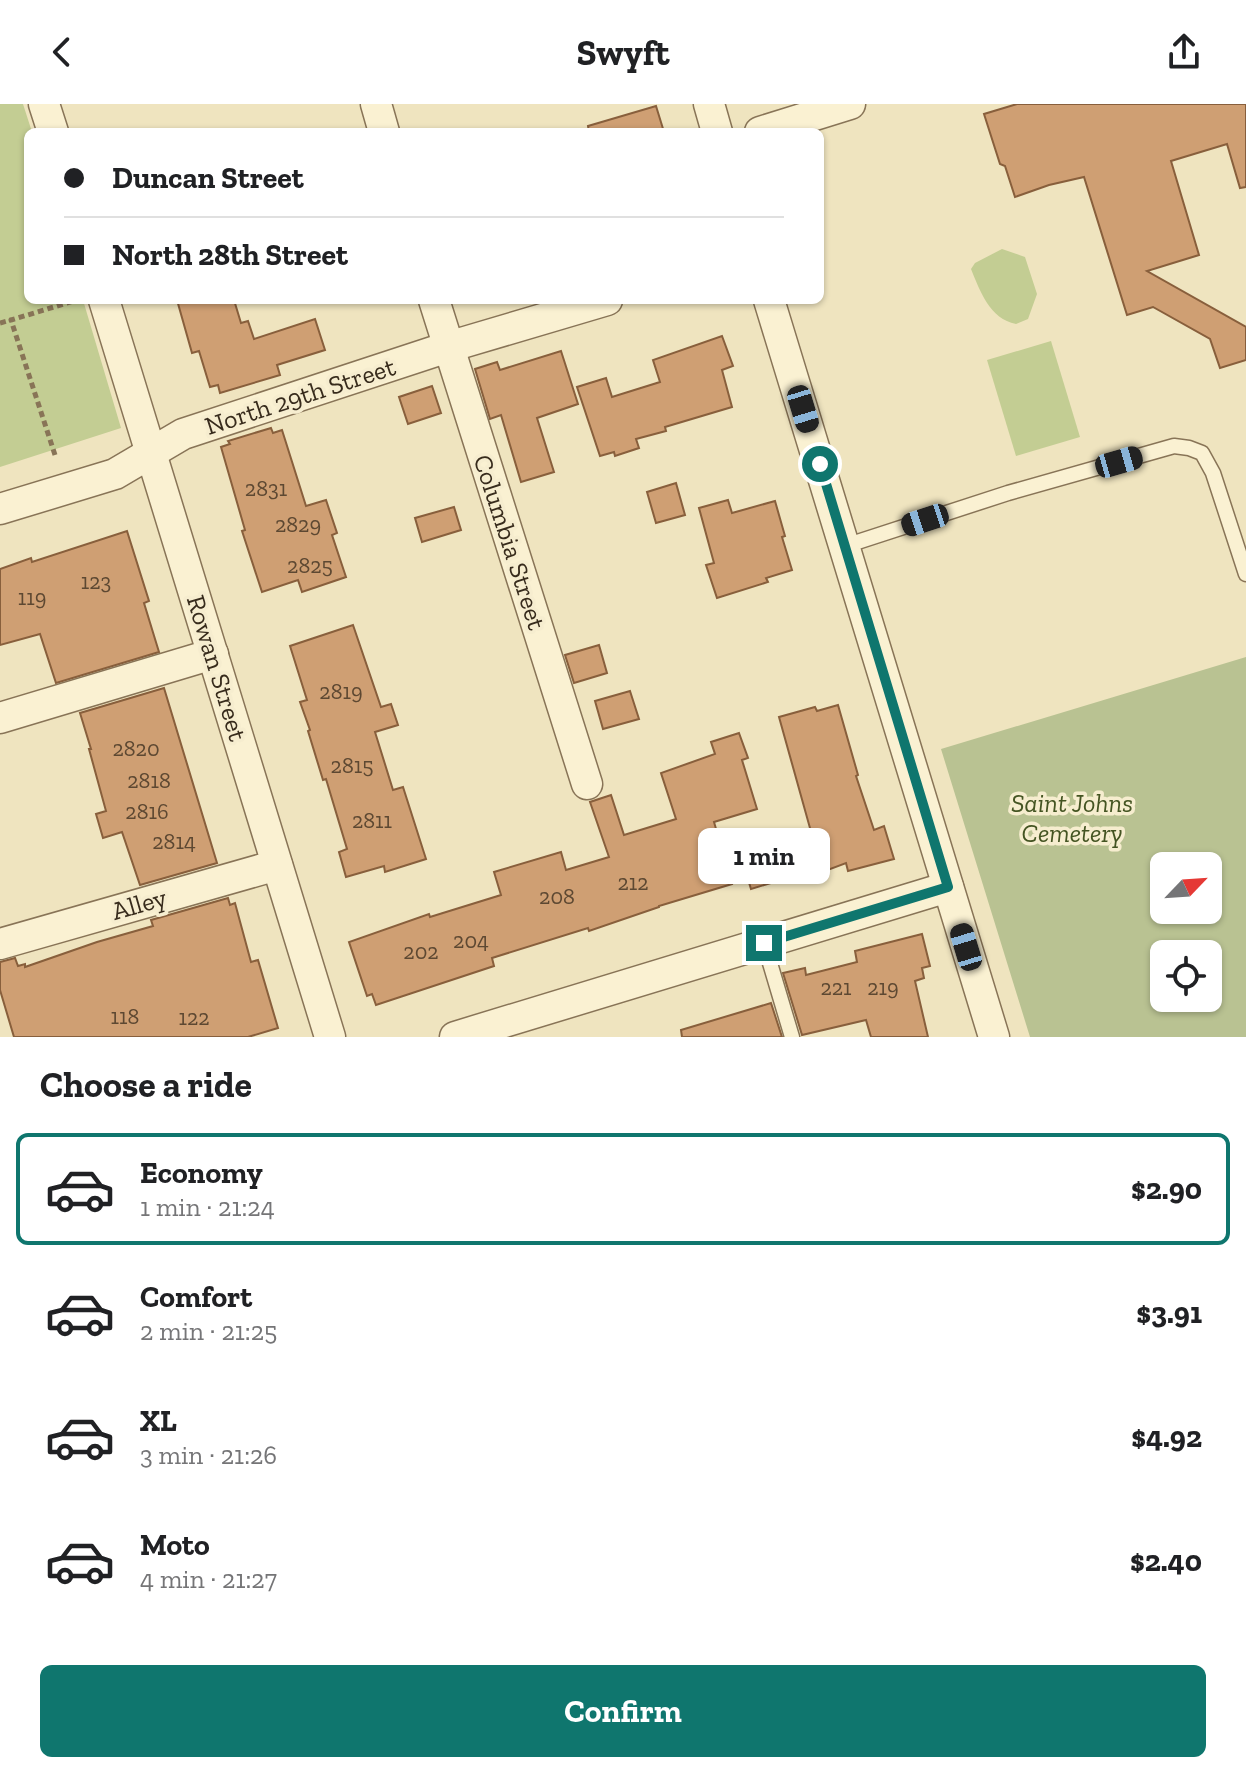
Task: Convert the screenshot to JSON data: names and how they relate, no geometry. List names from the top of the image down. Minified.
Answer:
{"streets":{"street":["North 29th Street","Columbia Street","Rowan Street","Alley"]},"crossings":[["North 29th Street","Columbia Street"],["North 29th Street","Rowan Street"],["Rowan Street","Alley"]],"parks":["Saint Johns Cemetery"],"house_numbers":["2831","2829","2825","123","119","2819","2820","2815","2818","2816","2811","2814","212","208","204","202","221","219","118","122"],"north":"top right","page":{"header":"Swyft","banner":["Duncan Street","North 28th Street"],"bubble":"1 min","heading":"Choose a ride","list":[{"name":"Economy","note":"1 min · 21:24","value":"$2.90"},{"name":"Comfort","note":"2 min · 21:25","value":"$3.91"},{"name":"XL","note":"3 min · 21:26","value":"$4.92"},{"name":"Moto","note":"4 min · 21:27","value":"$2.40"}],"buttons":"Confirm"}}
